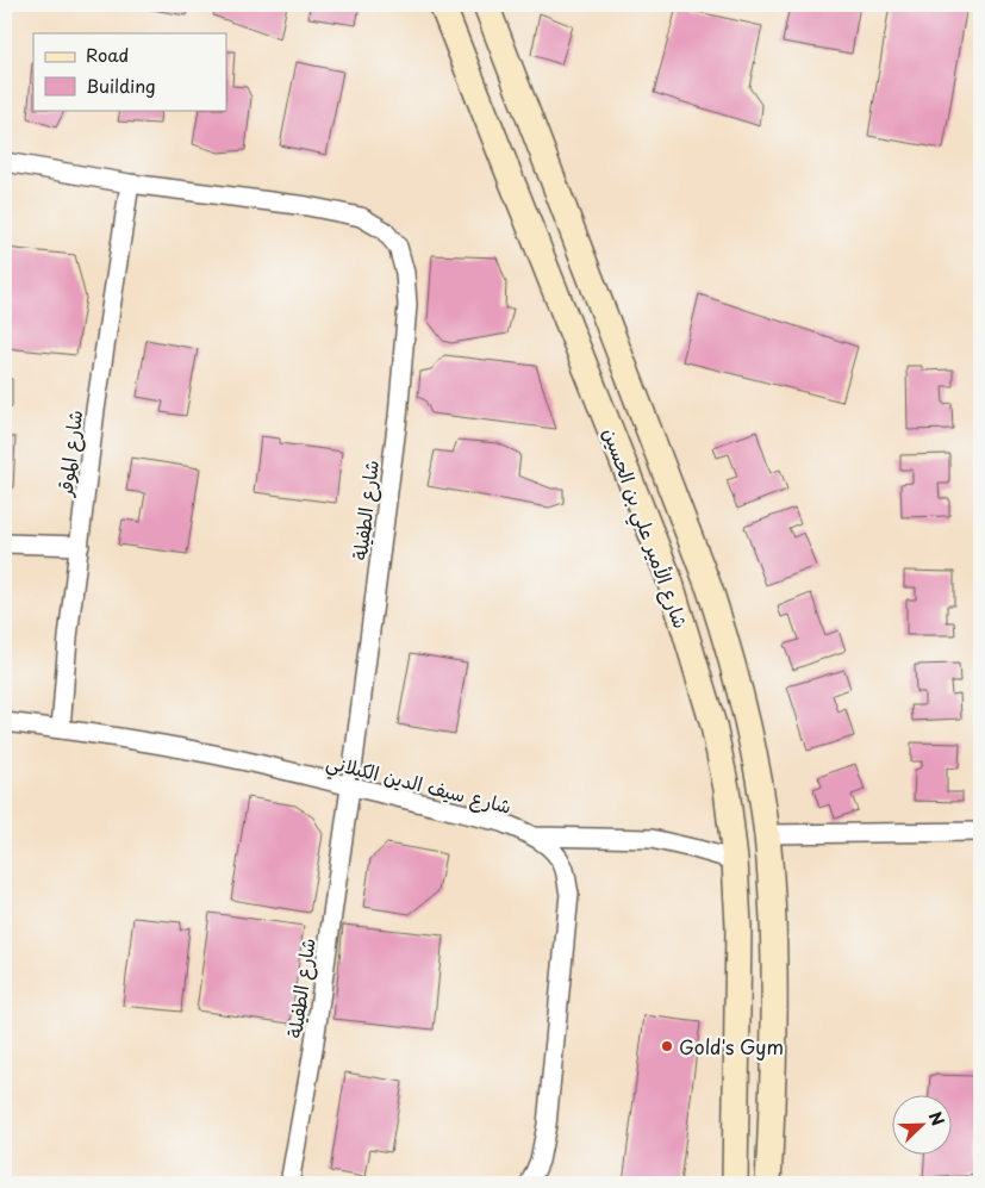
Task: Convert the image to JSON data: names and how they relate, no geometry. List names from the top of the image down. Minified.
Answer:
{"streets":{"main road":["شارع الأمير علي بن الحسين"],"street":["شارع الموقر","شارع الطفيلة","شارع سيف الدين الكيلاني"]},"crossings":[["شارع الموقر","شارع الطفيلة"],["شارع الموقر","شارع سيف الدين الكيلاني"],["شارع الطفيلة","شارع سيف الدين الكيلاني"]],"places":["Gold's Gym"],"legend":["Road","Building"],"north":"top right"}
